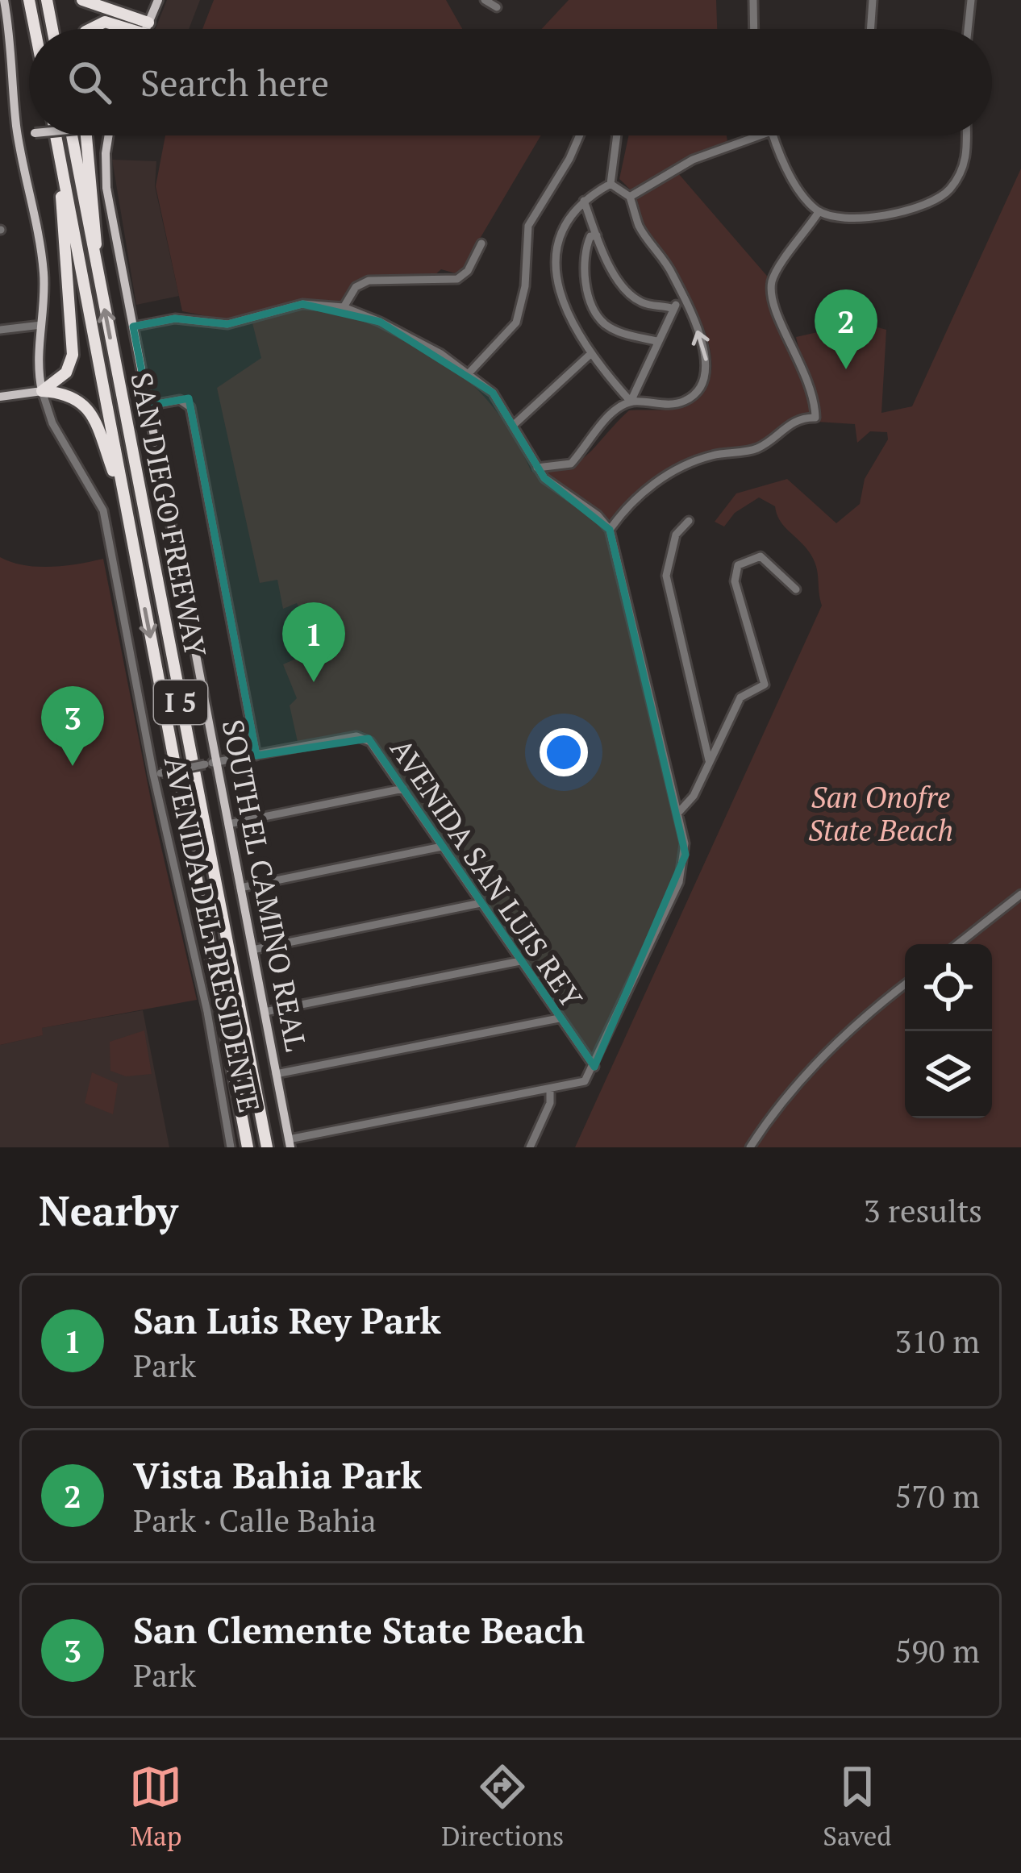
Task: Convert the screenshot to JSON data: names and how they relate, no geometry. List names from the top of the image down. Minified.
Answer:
{"streets":{"highway":["SAN DIEGO FREEWAY","I 5"],"main road":["SOUTH EL CAMINO REAL","AVENIDA DEL PRESIDENTE"],"street":["AVENIDA SAN LUIS REY"]},"crossings":[["AVENIDA SAN LUIS REY","SOUTH EL CAMINO REAL"],["AVENIDA SAN LUIS REY","AVENIDA DEL PRESIDENTE"]],"parks":["San Onofre State Beach"],"page":{"search":"Search here","pins":["2","1","3"],"heading":["Nearby","3 results"],"list":[{"mark":"1","name":"San Luis Rey Park","note":"Park","value":"310 m"},{"mark":"2","name":"Vista Bahia Park","note":"Park · Calle Bahia","value":"570 m"},{"mark":"3","name":"San Clemente State Beach","note":"Park","value":"590 m"}],"nav":["Map","Directions","Saved"]}}
